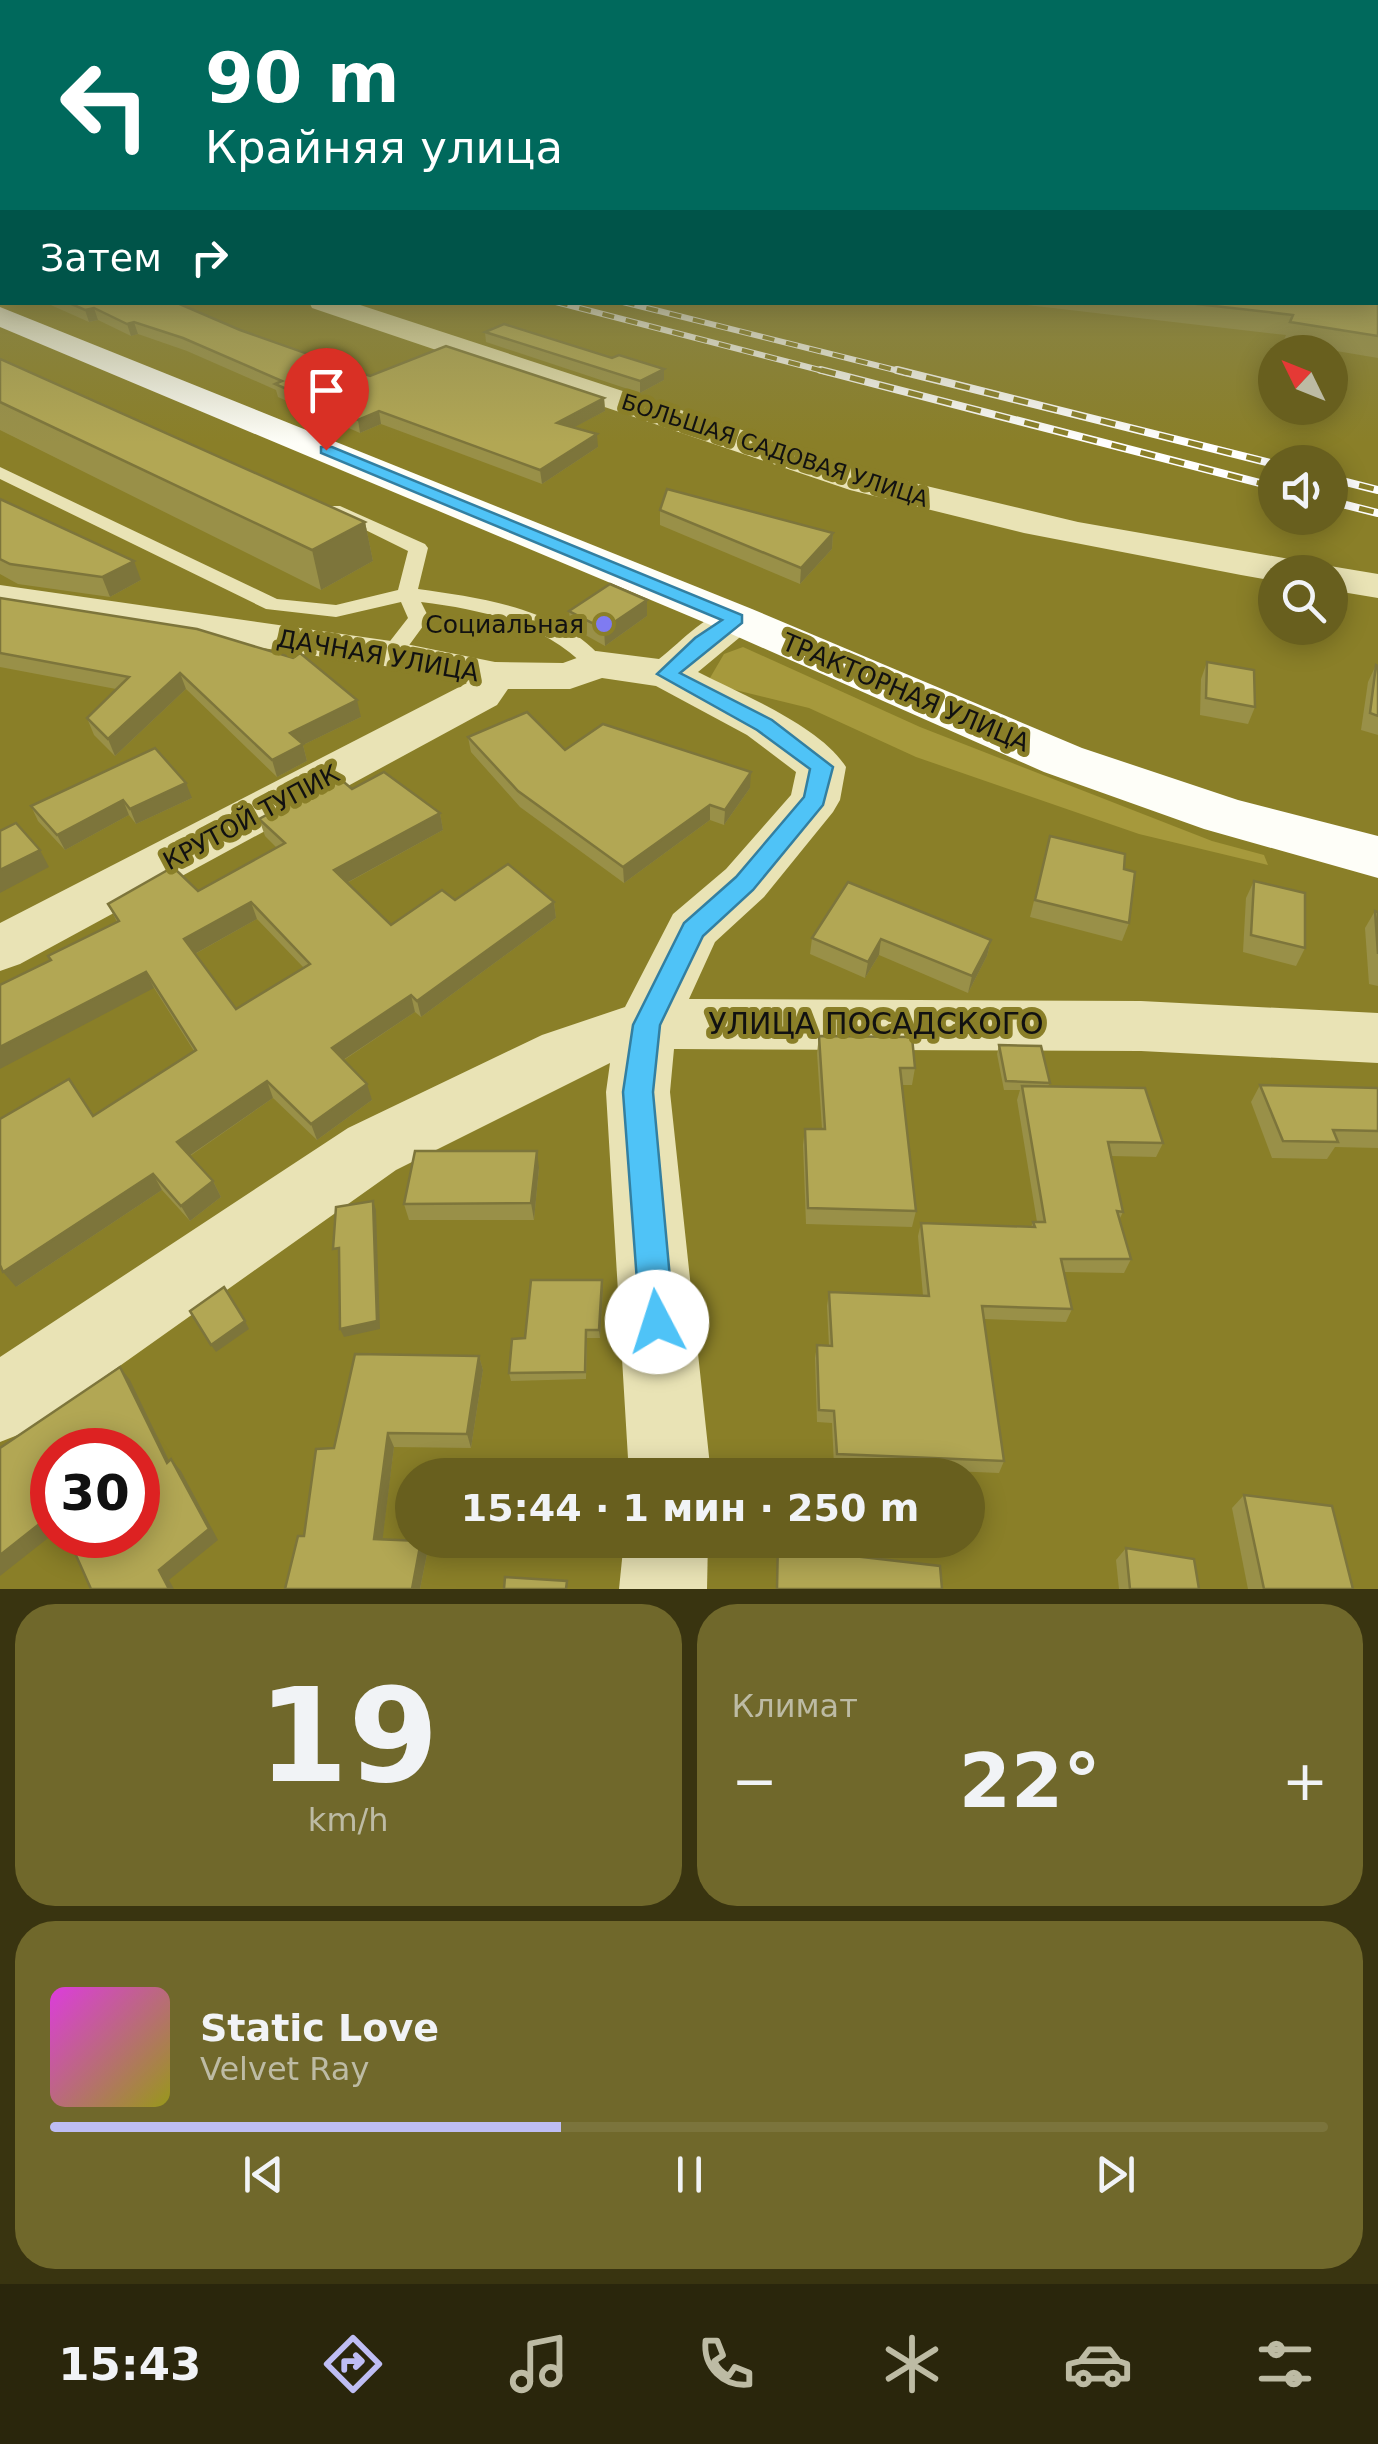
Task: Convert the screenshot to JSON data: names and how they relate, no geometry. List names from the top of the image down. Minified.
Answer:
{"streets":{"main road":["ТРАКТОРНАЯ УЛИЦА"],"street":["БОЛЬШАЯ САДОВАЯ УЛИЦА","ДАЧНАЯ УЛИЦА","КРУТОЙ ТУПИК","УЛИЦА ПОСАДСКОГО"]},"crossings":[["ДАЧНАЯ УЛИЦА","КРУТОЙ ТУПИК"]],"places":["Социальная"],"north":"top left","page":{"turn":["90 m","Крайняя улица"],"then":"Затем","limit":"30","trip":"15:44 · 1 мин · 250 m","tile":[["19","km/h"],"Климат"],"heat":["−","22°","+"],"song":["Static Love","Velvet Ray"],"tabs":"15:43"}}
